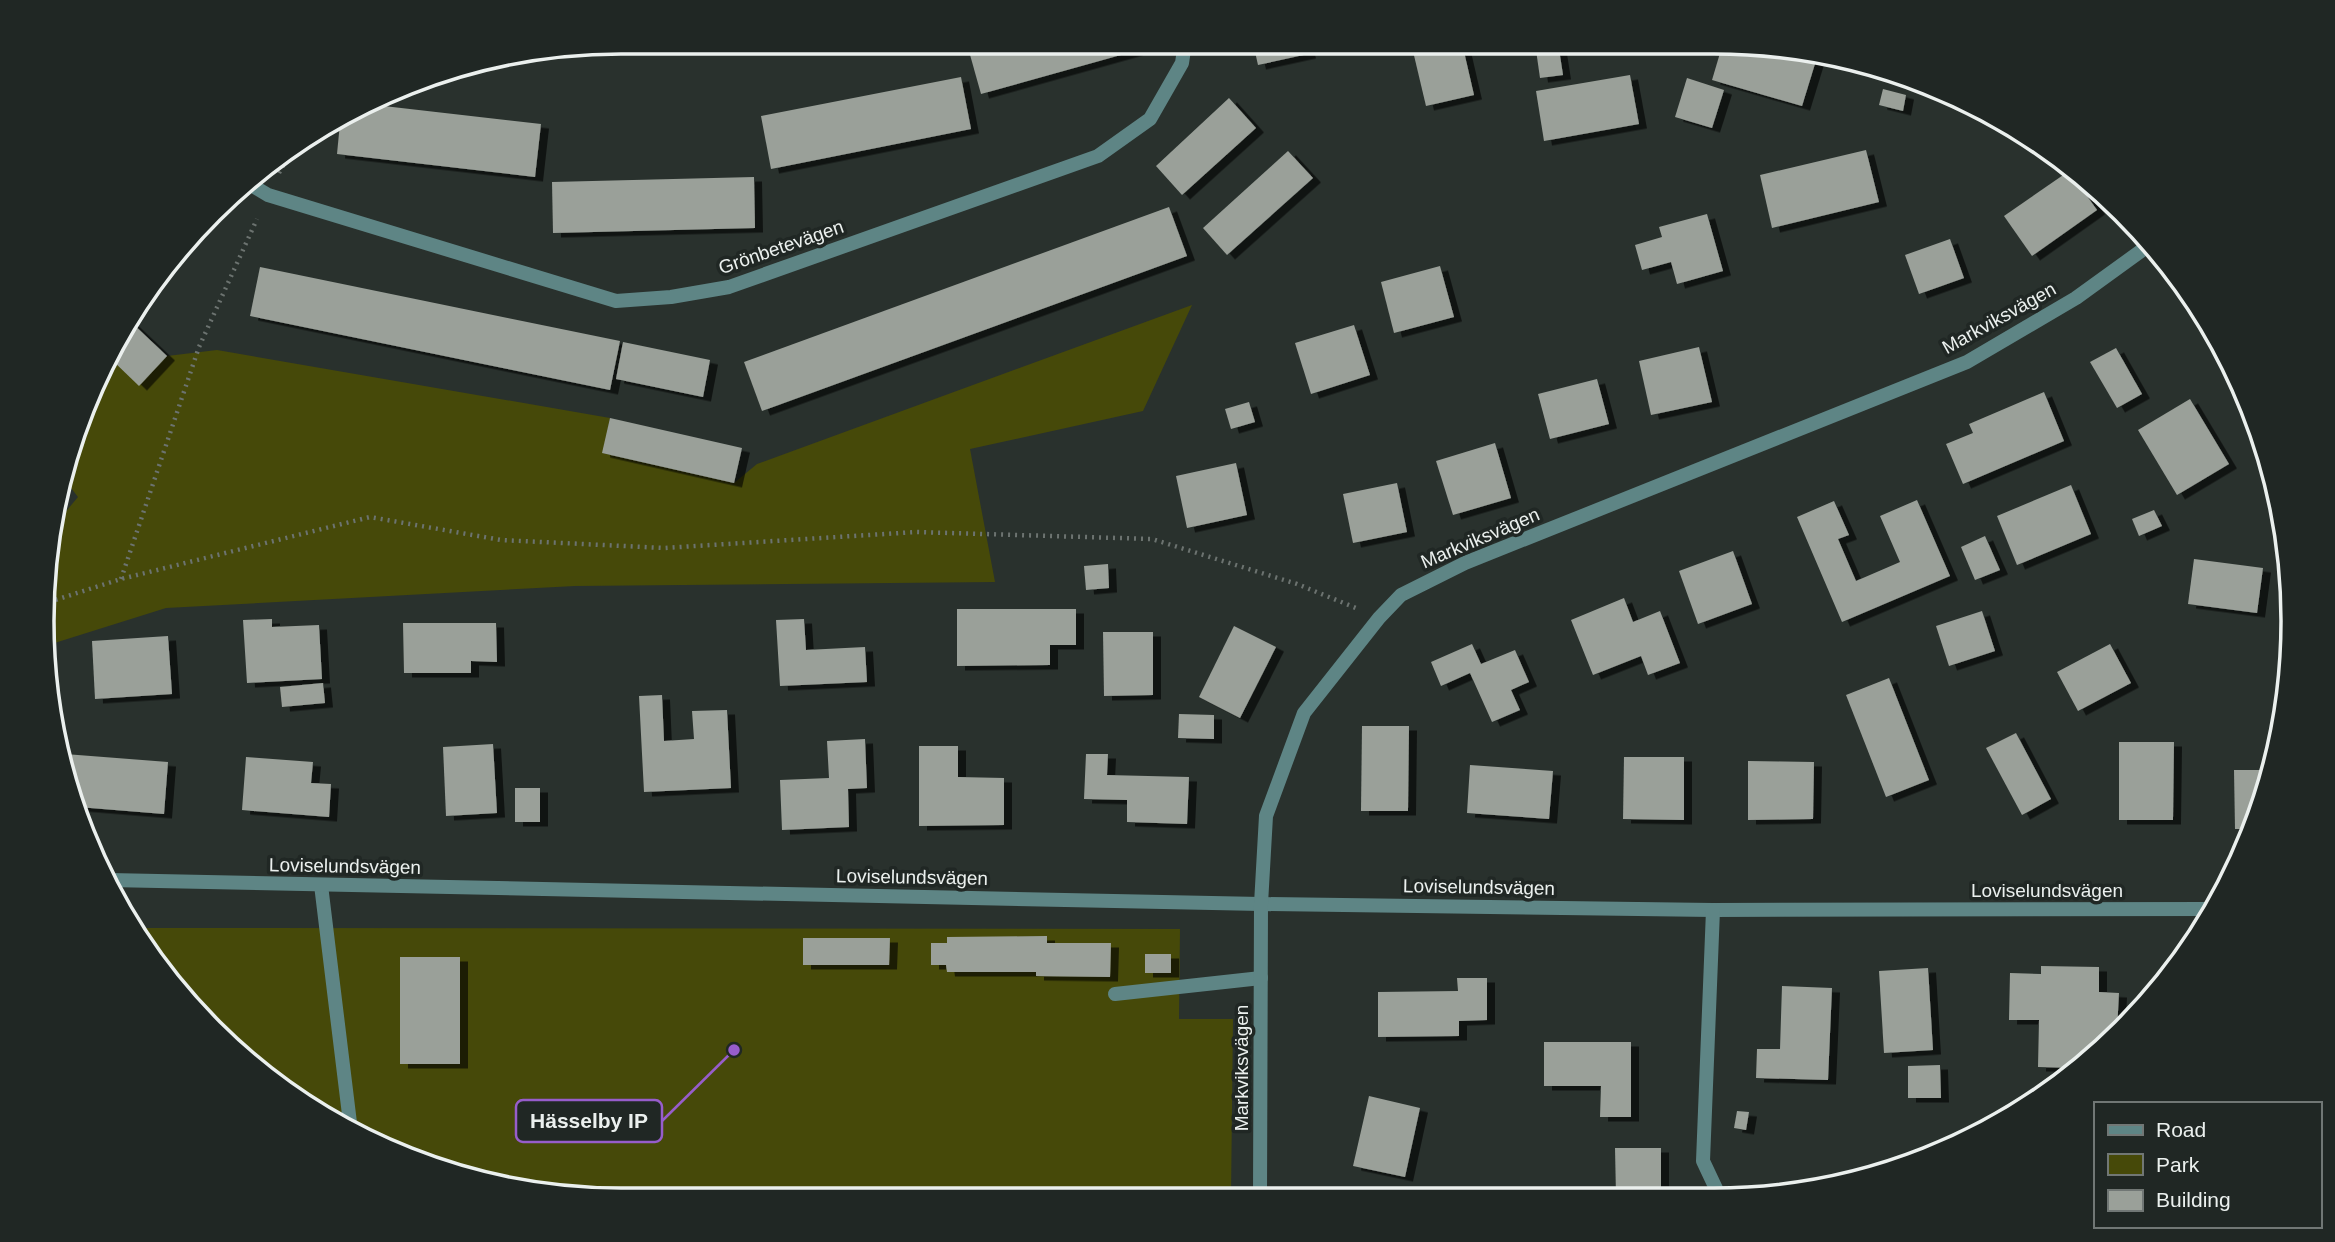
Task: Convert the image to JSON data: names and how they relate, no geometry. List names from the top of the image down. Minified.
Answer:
{"streets":{"street":["Grönbetevägen","Markviksvägen","Loviselundsvägen"]},"crossings":[["Markviksvägen","Loviselundsvägen"]],"places":["Hässelby IP"],"legend":["Road","Park","Building"]}
